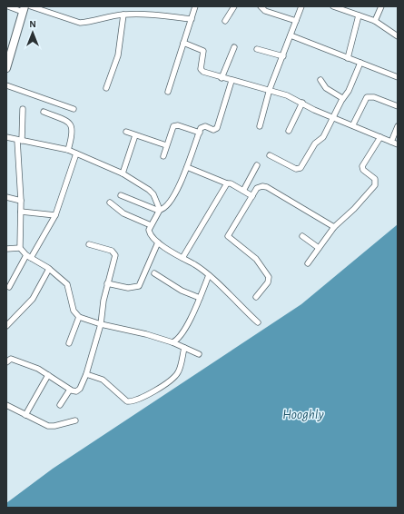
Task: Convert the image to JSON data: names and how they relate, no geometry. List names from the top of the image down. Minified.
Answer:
{"water":["Hooghly"],"north":"top"}
